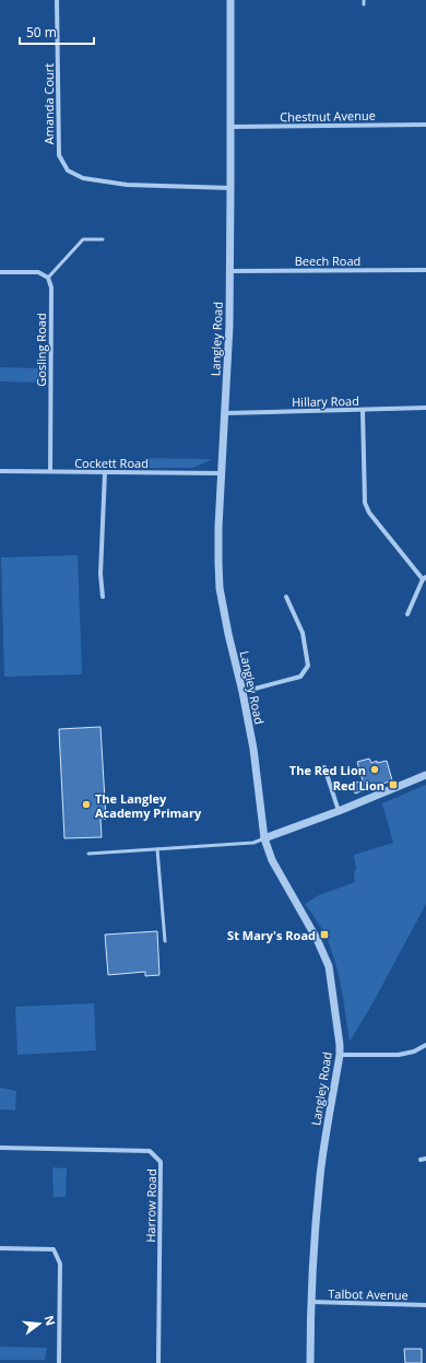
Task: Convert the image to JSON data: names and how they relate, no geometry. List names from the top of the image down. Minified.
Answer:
{"streets":{"street":["Amanda Court","Chestnut Avenue","Beech Road","Langley Road","Gosling Road","Hillary Road","Cockett Road","Harrow Road","Talbot Avenue"]},"crossings":[["Amanda Court","Langley Road"],["Chestnut Avenue","Langley Road"],["Beech Road","Langley Road"],["Langley Road","Hillary Road"],["Langley Road","Cockett Road"],["Langley Road","Talbot Avenue"],["Gosling Road","Cockett Road"]],"places":{"other":["The Red Lion","The Langley Academy Primary"],"transit":["Red Lion","St Mary's Road"]},"scale_bar":"50 m","north":"right"}
